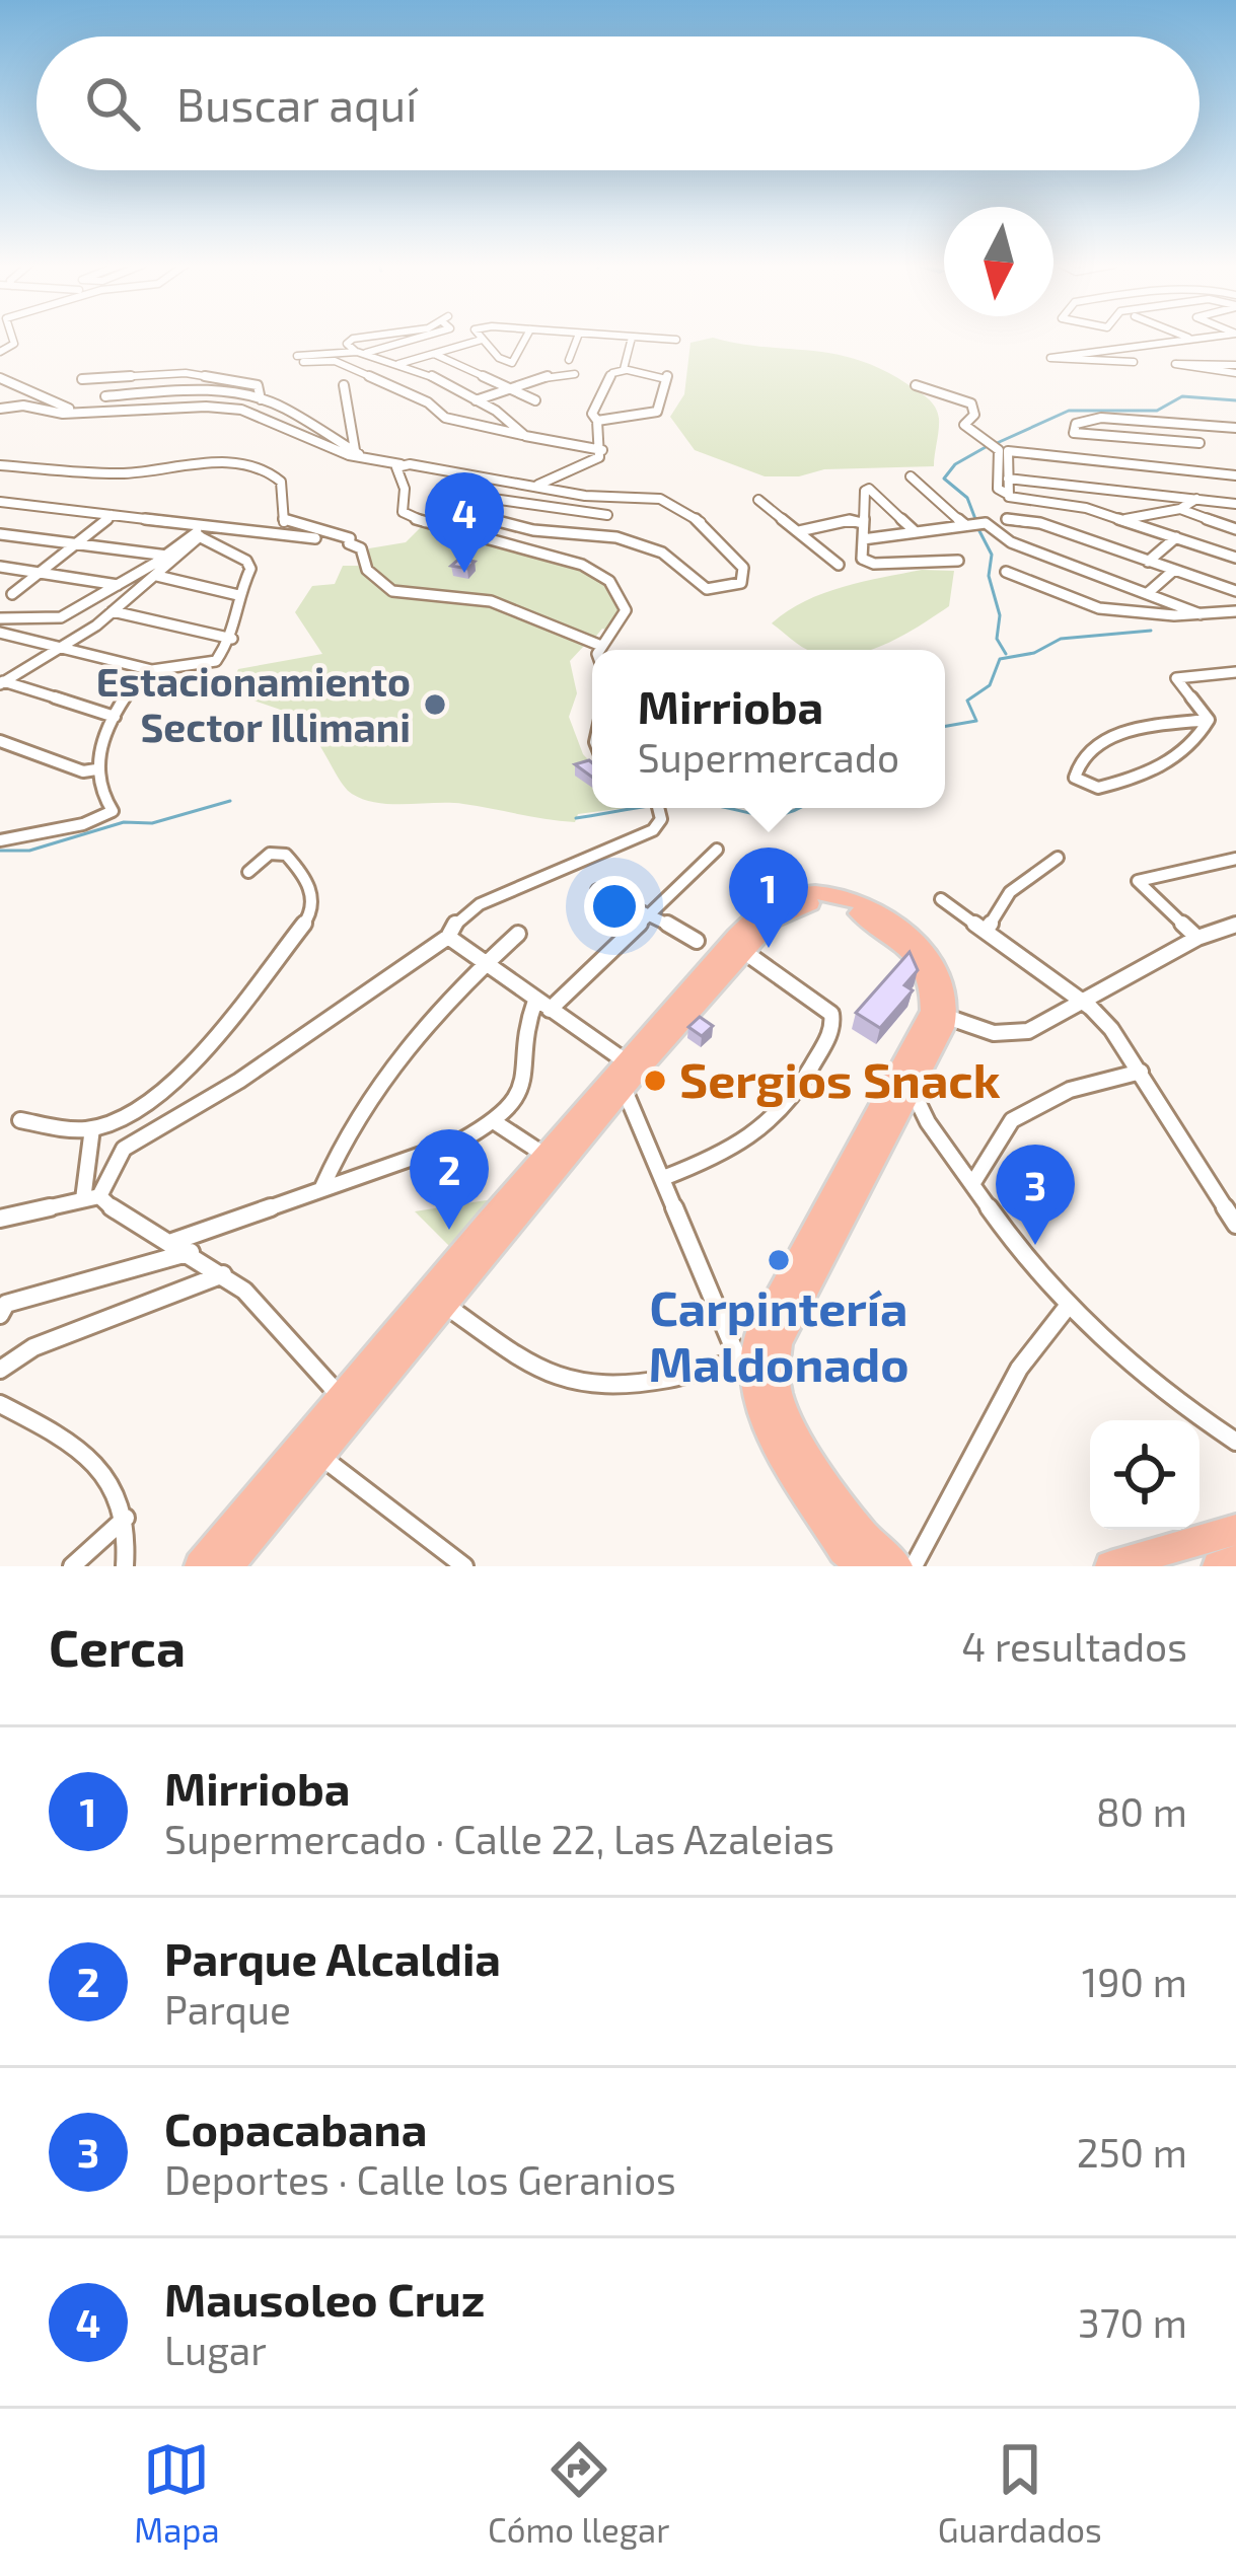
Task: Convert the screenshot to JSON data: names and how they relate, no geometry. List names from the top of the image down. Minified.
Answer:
{"places":["Estacionamiento Sector Illimani","Sergios Snack","Carpintería Maldonado"],"north":"bottom","page":{"search":"Buscar aquí","pins":["4","1","2","3"],"popup":["Mirrioba","Supermercado"],"heading":["Cerca","4 resultados"],"list":[{"mark":"1","name":"Mirrioba","note":"Supermercado · Calle 22, Las Azaleias","value":"80 m"},{"mark":"2","name":"Parque Alcaldia","note":"Parque","value":"190 m"},{"mark":"3","name":"Copacabana","note":"Deportes · Calle los Geranios","value":"250 m"},{"mark":"4","name":"Mausoleo Cruz","note":"Lugar","value":"370 m"}],"nav":["Mapa","Cómo llegar","Guardados"]}}
